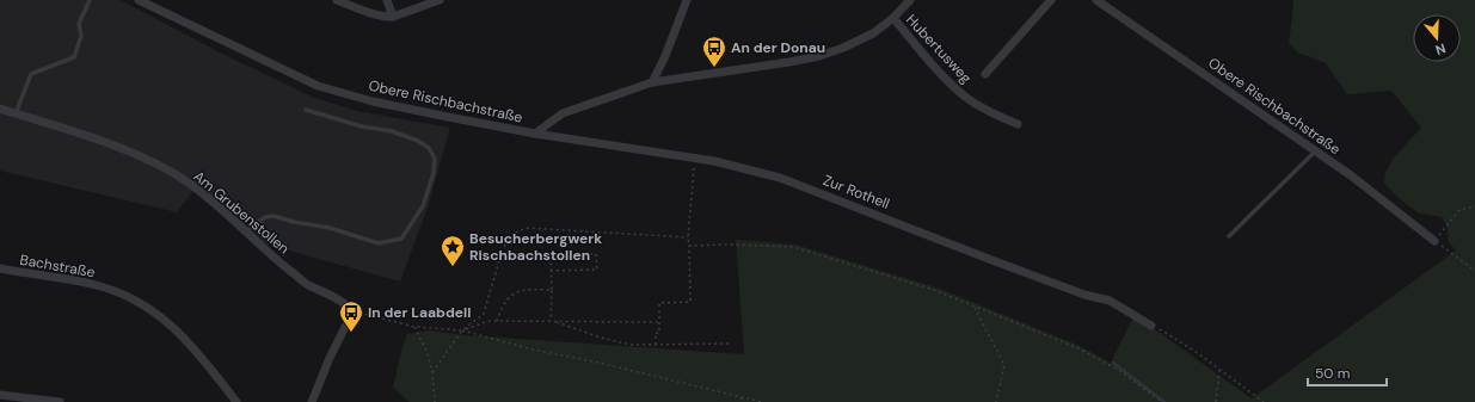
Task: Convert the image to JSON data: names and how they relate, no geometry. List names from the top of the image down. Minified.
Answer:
{"streets":{"street":["Hubertusweg","Obere Rischbachstraße","Zur Rothell","Am Grubenstollen","Bachstraße"]},"crossings":[["Hubertusweg","Obere Rischbachstraße"],["Obere Rischbachstraße","Zur Rothell"]],"places":{"bus stop":["An der Donau","In der Laabdell"],"place":["Besucherbergwerk Rischbachstollen"]},"scale_bar":"50 m","north":"bottom"}
